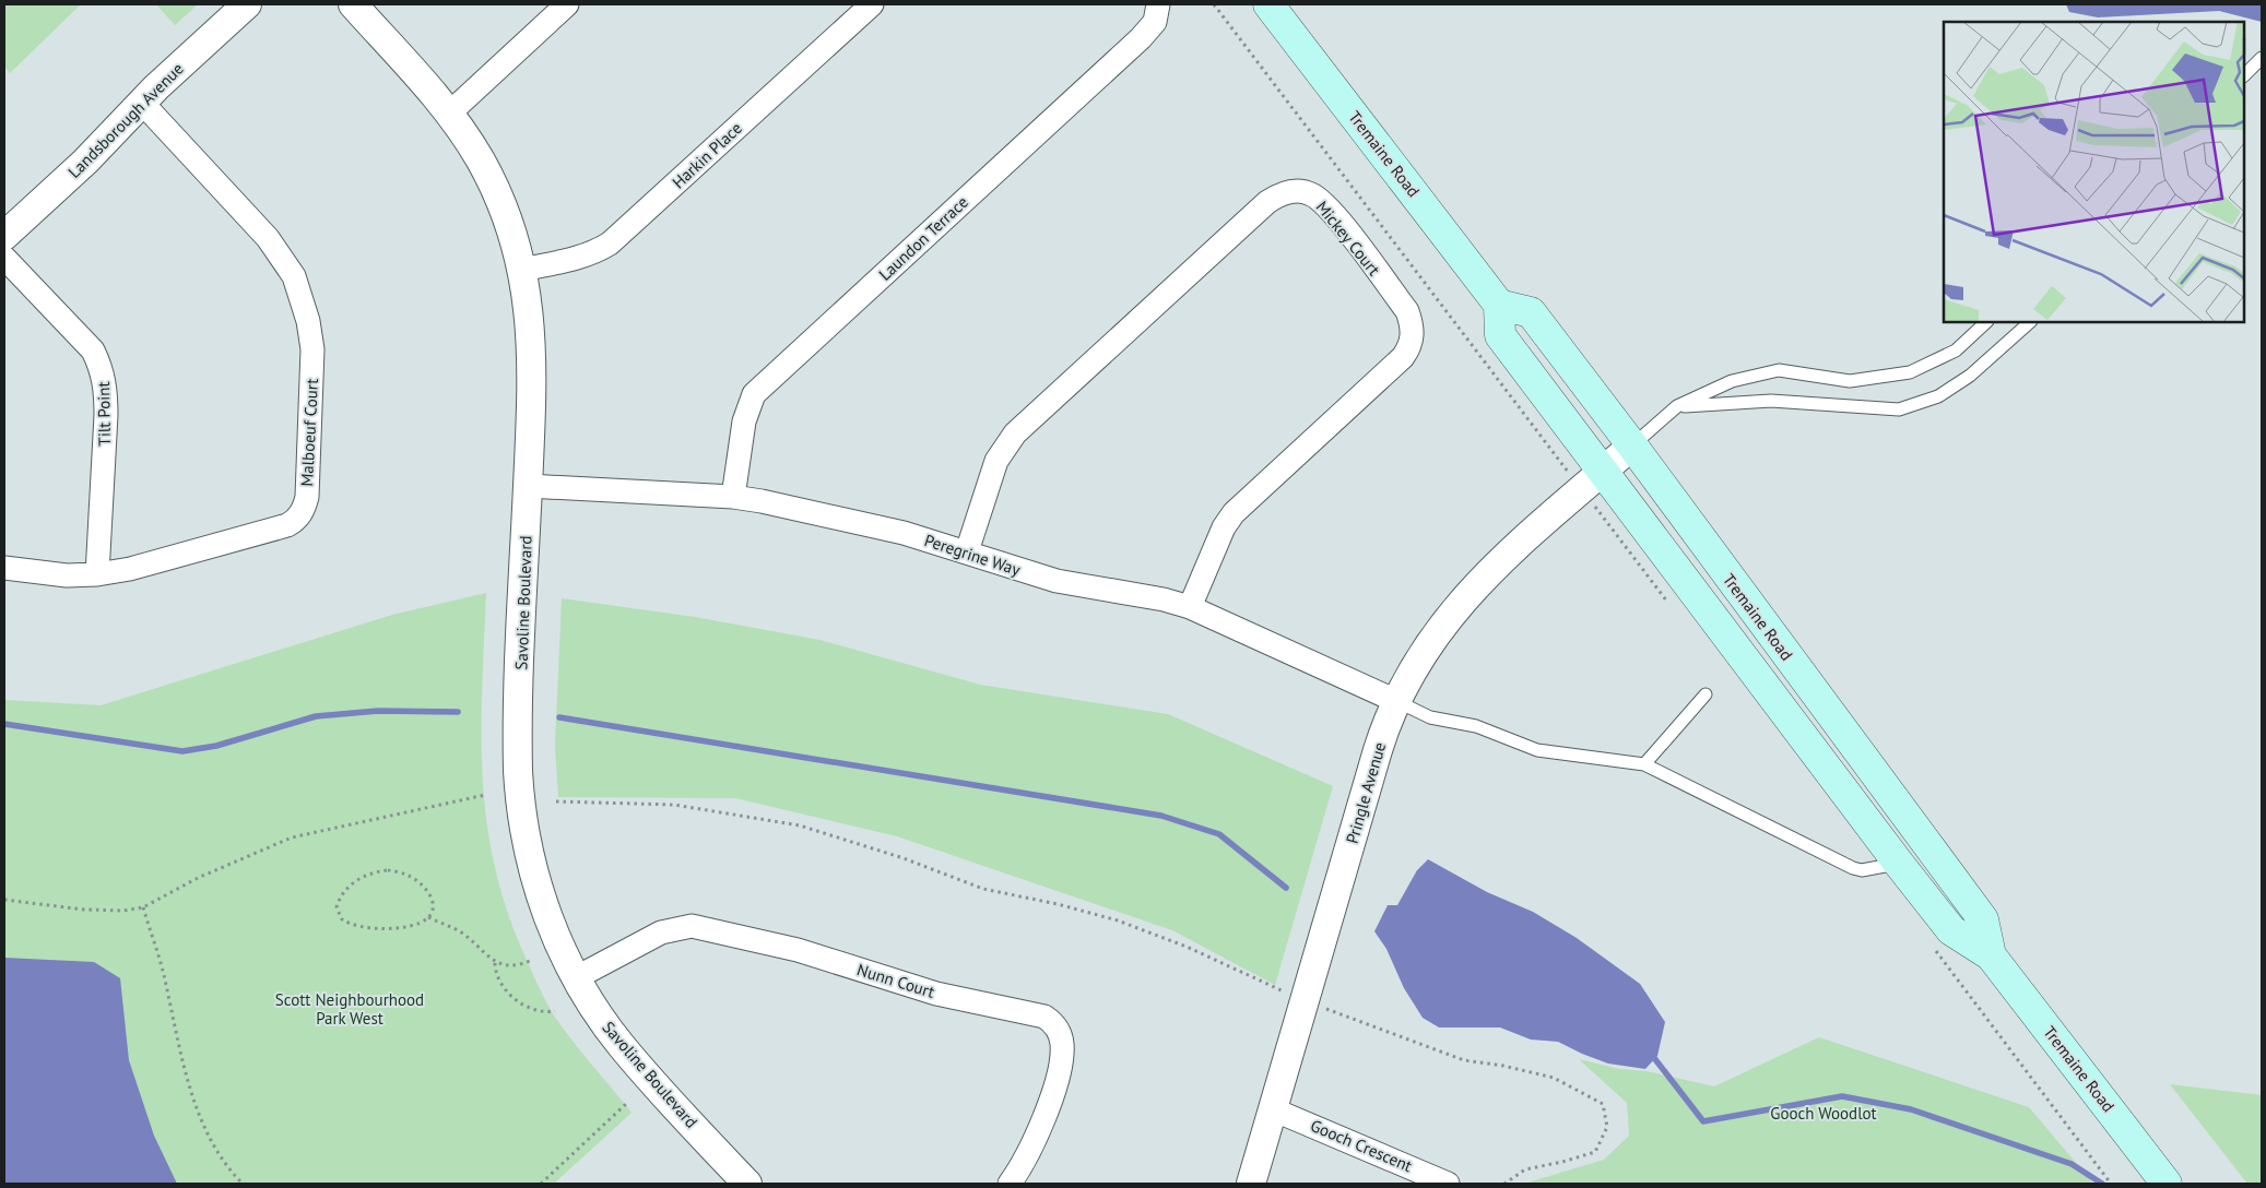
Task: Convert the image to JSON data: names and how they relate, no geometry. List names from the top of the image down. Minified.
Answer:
{"streets":{"main road":["Tremaine Road"],"street":["Landsborough Avenue","Harkin Place","Laundon Terrace","Mickey Court","Tilt Point","Malboeuf Court","Peregrine Way","Savoline Boulevard","Pringle Avenue","Nunn Court","Gooch Crescent"]},"crossings":[["Landsborough Avenue","Malboeuf Court"],["Tremaine Road","Pringle Avenue"],["Harkin Place","Savoline Boulevard"],["Laundon Terrace","Peregrine Way"],["Mickey Court","Peregrine Way"],["Tilt Point","Malboeuf Court"],["Peregrine Way","Savoline Boulevard"],["Peregrine Way","Pringle Avenue"],["Savoline Boulevard","Nunn Court"],["Pringle Avenue","Gooch Crescent"]],"parks":["Scott Neighbourhood Park West","Gooch Woodlot"]}
